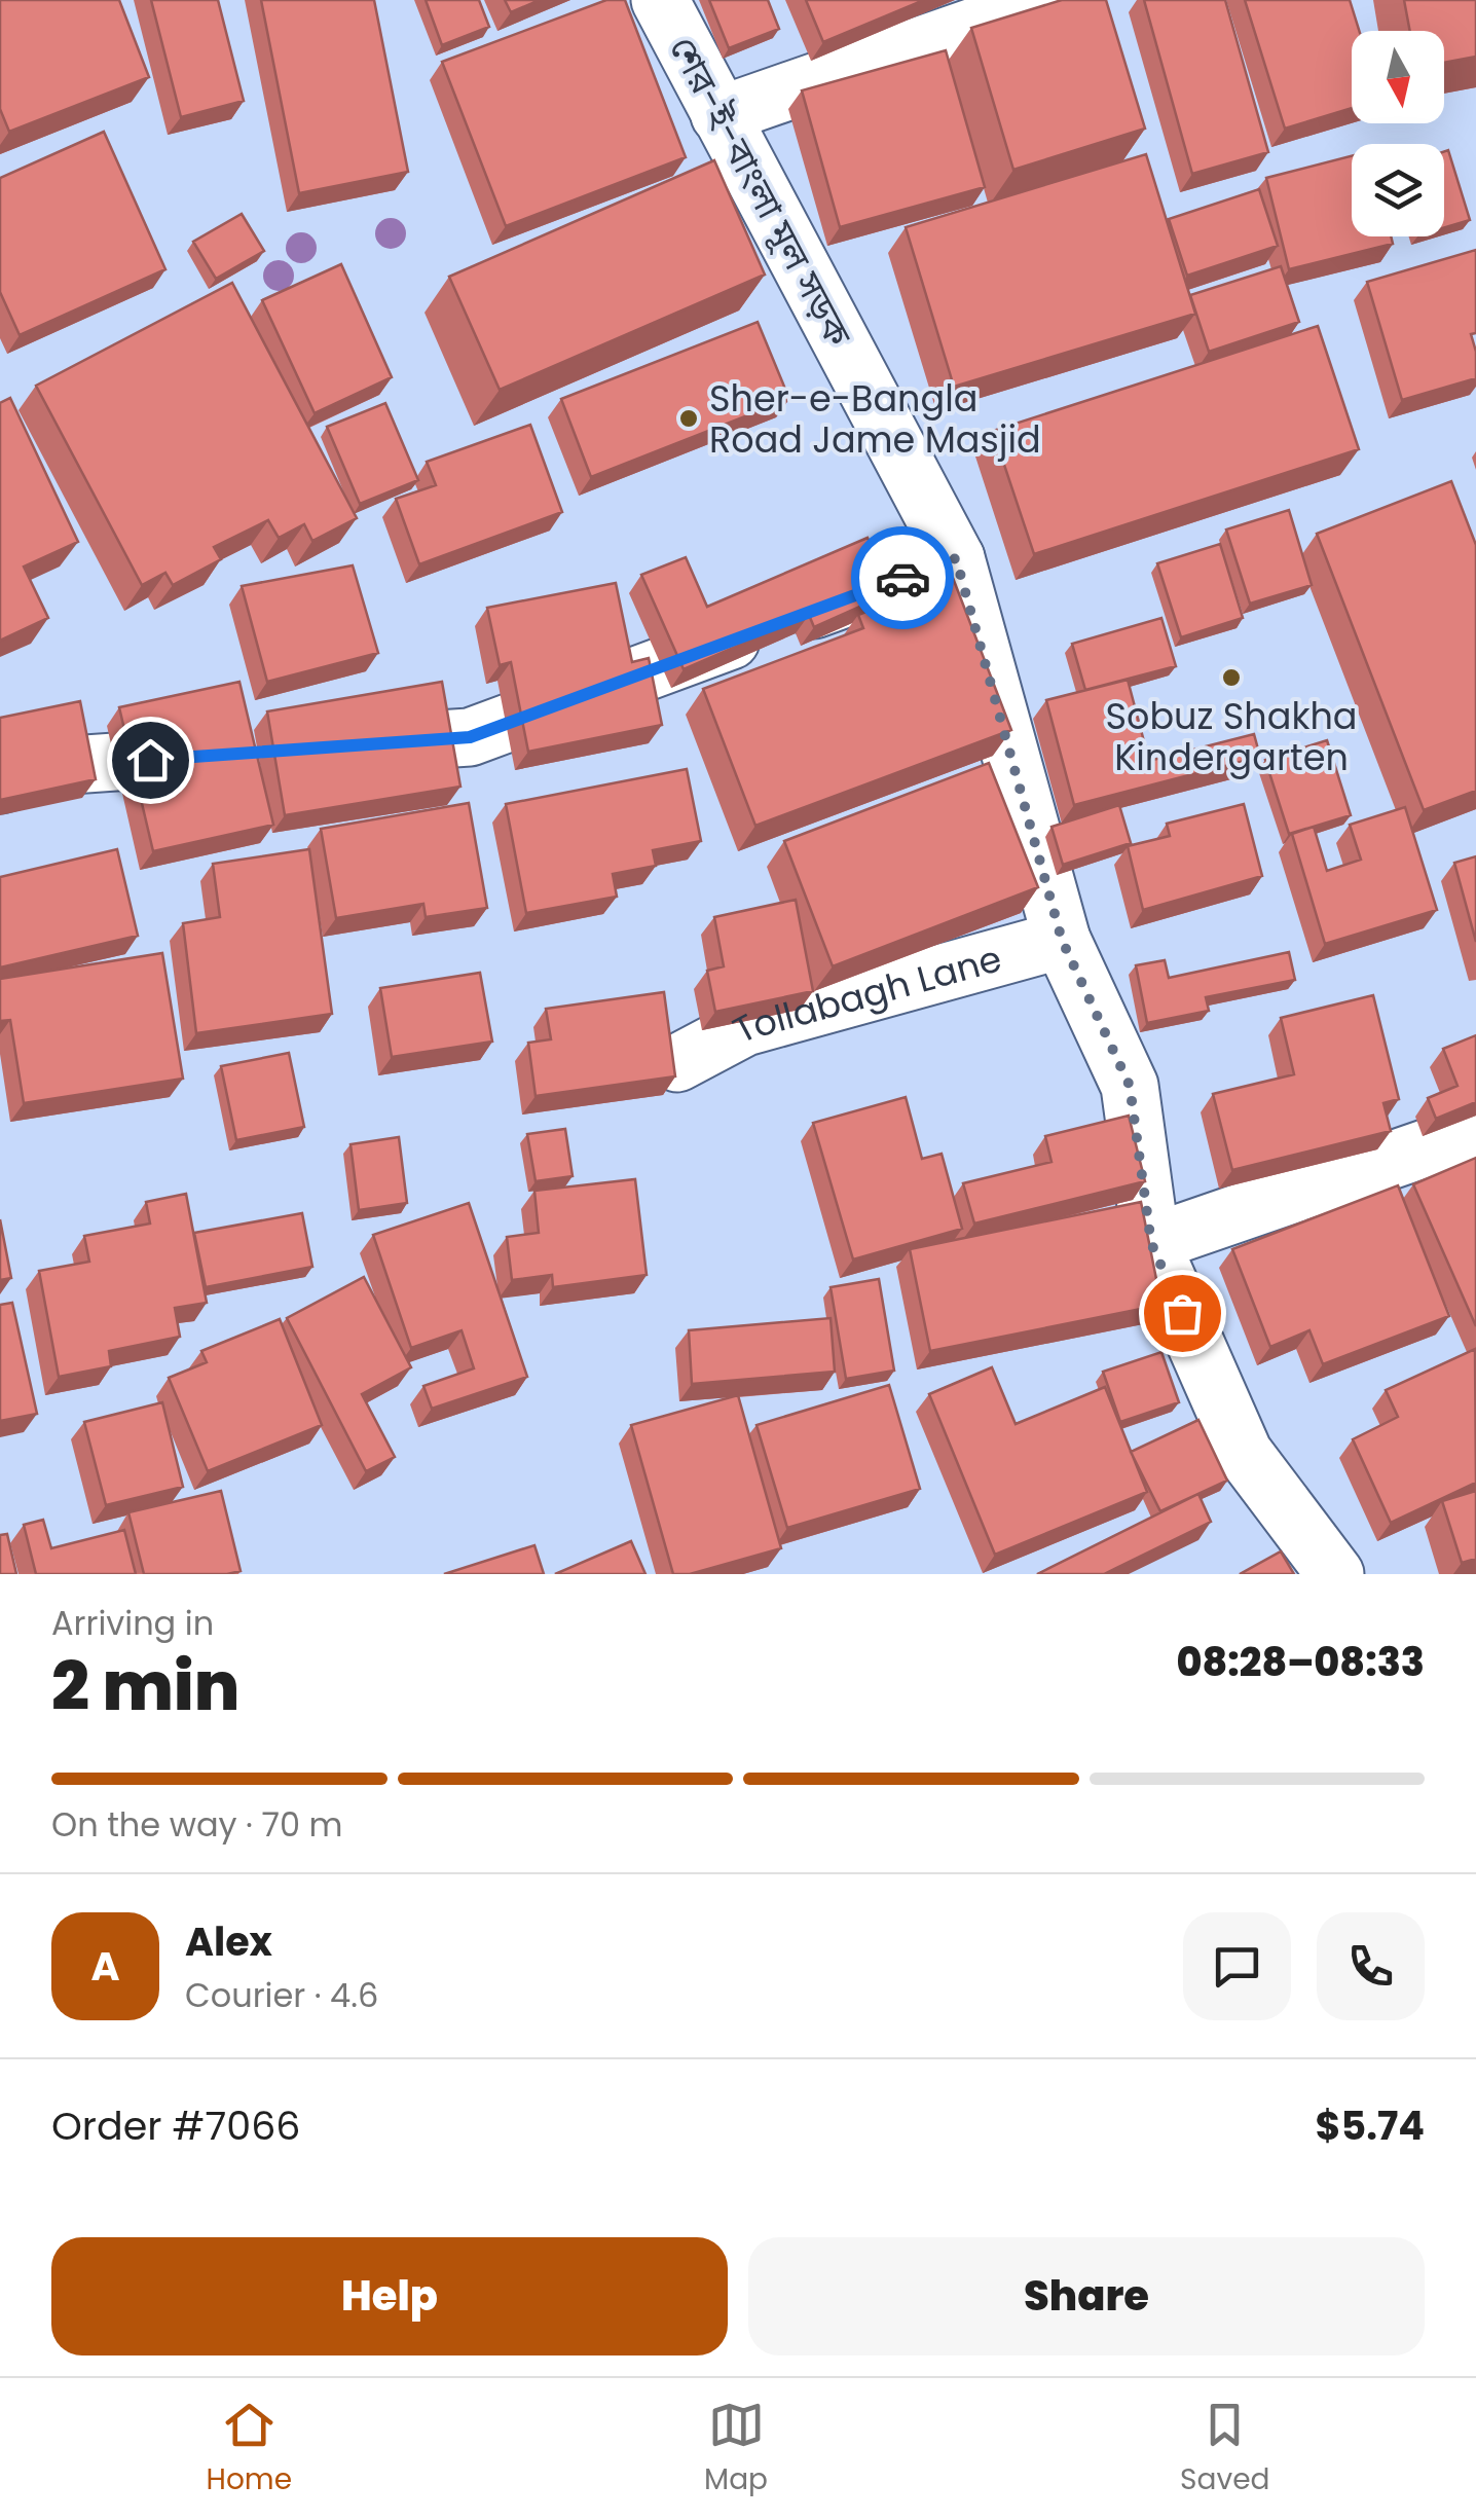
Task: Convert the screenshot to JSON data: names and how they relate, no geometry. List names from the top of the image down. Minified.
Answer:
{"streets":{"street":["শের-ই-বাংলা মূল সড়ক","Tollabagh Lane"]},"crossings":[["শের-ই-বাংলা মূল সড়ক","Tollabagh Lane"]],"places":["Sher-e-Bangla Road Jame Masjid","Sobuz Shakha Kindergarten"],"north":"bottom","page":{"heading":["2 min","Arriving in","08:28–08:33"],"panel":["Alex","Courier · 4.6","Order #7066","$5.74"],"bar":"On the way · 70 m","round":"A","buttons":["Help","Share"],"tabs":["Home","Map","Saved"]}}
